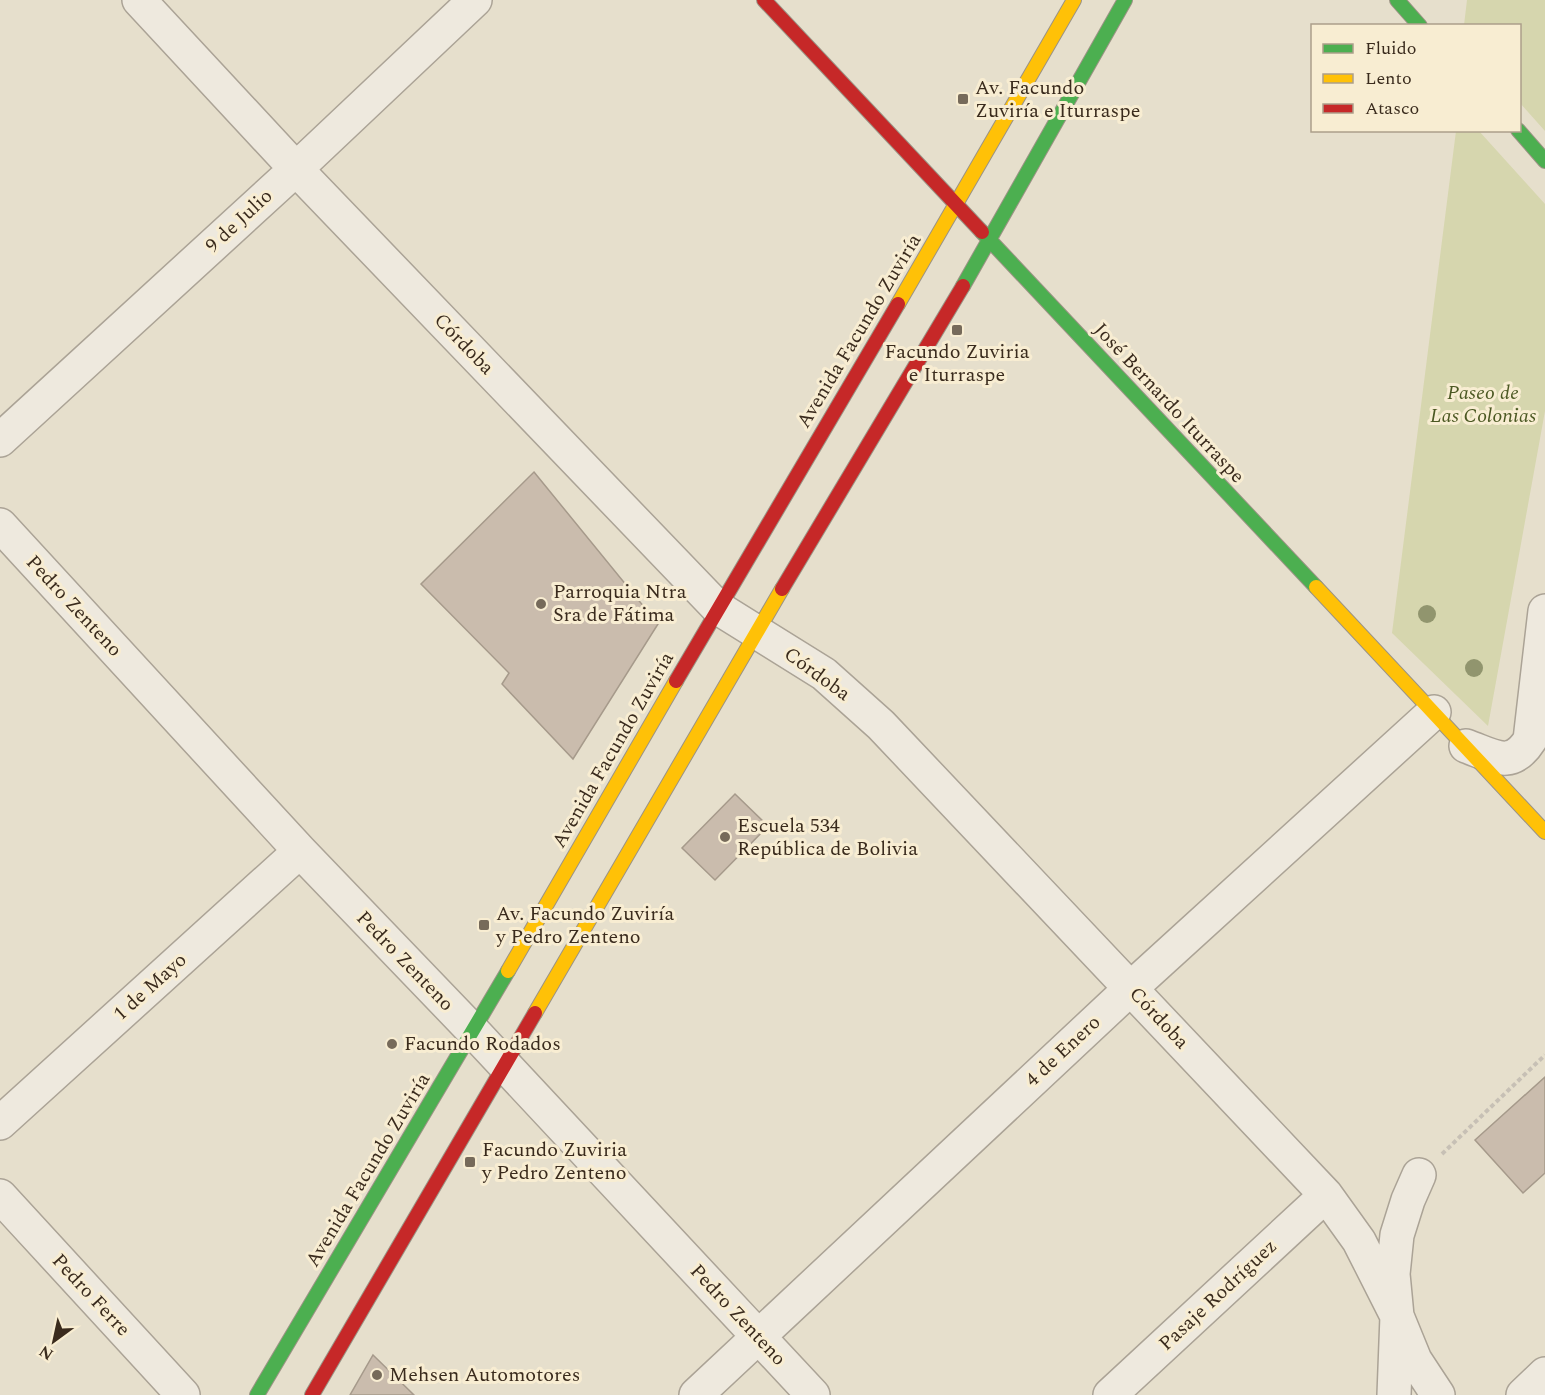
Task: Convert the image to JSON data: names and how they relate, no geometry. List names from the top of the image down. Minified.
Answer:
{"streets":{"main road":["Avenida Facundo Zuviría","José Bernardo Iturraspe"],"street":["9 de Julio","Córdoba","Pedro Zenteno","1 de Mayo","4 de Enero","Pedro Ferre","Pasaje Rodríguez"]},"crossings":[["9 de Julio","Córdoba"],["Avenida Facundo Zuviría","Córdoba"],["Avenida Facundo Zuviría","José Bernardo Iturraspe"],["Avenida Facundo Zuviría","Pedro Zenteno"],["Córdoba","4 de Enero"],["Córdoba","Pasaje Rodríguez"],["José Bernardo Iturraspe","4 de Enero"],["Pedro Zenteno","1 de Mayo"],["Pedro Zenteno","4 de Enero"]],"parks":["Paseo de Las Colonias"],"places":{"transit":["Av. Facundo Zuviría e Iturraspe","Facundo Zuviria e Iturraspe","Av. Facundo Zuviría y Pedro Zenteno","Facundo Zuviria y Pedro Zenteno"],"other":["Parroquia Ntra Sra de Fátima","Escuela 534 República de Bolivia","Facundo Rodados","Mehsen Automotores"]},"legend":["Fluido","Lento","Atasco"],"north":"bottom left"}
